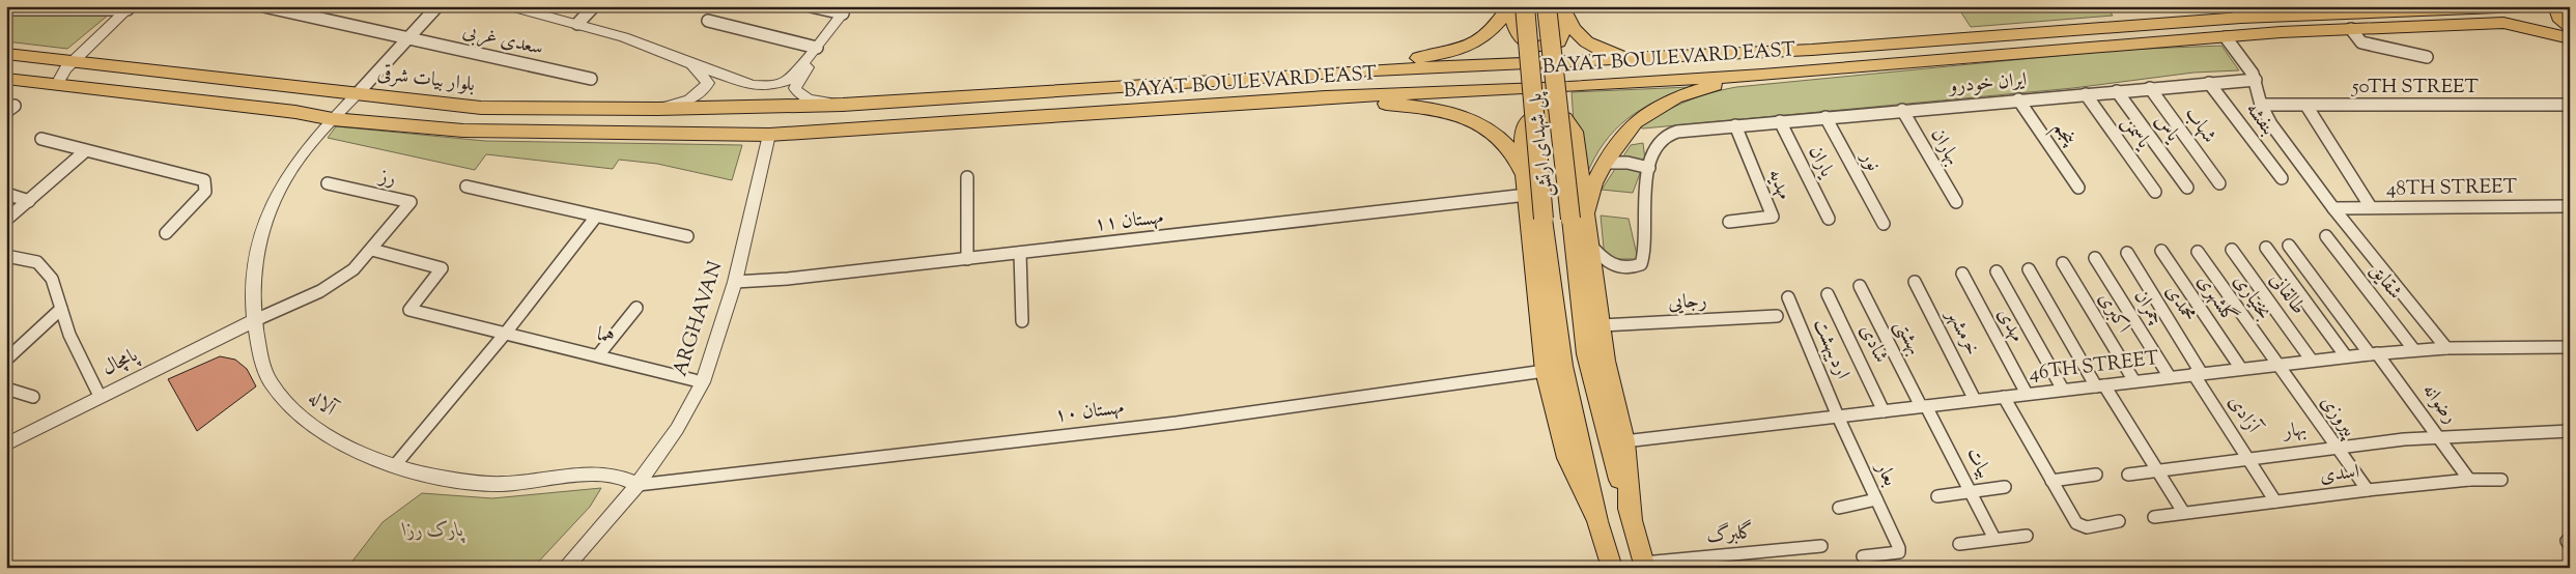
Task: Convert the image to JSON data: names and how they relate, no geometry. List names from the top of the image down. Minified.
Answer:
{"streets":{"main road":["BAYAT BOULEVARD EAST","بلوار بیات شرقی","پل شهدای ارتش"],"street":["سعدی غربی","ایران خودرو","50TH STREET","بنفشه","شهاب","یاس","یاسمن","پنجم","بهاران","یاران","نور","رز","مهدیه","48TH STREET","مهستان ۱۱","شقایق","طالقانی","بختیاری","گلشهری","رجایی","محمدی","چمران","اکبری","ARGHAVAN","مهدی","خرمشهر","هما","بهشتی","شادی","اردیبهشت","پامچال","46TH STREET","آلاله","رضوانه","مهستان ۱۰","آزادی","پیروزی","بهار","بیات","بعار","اسدی","گلبرگ"]},"crossings":[["BAYAT BOULEVARD EAST","بلوار بیات شرقی"],["BAYAT BOULEVARD EAST","ARGHAVAN"],["بلوار بیات شرقی","آلاله"],["ایران خودرو","بنفشه"],["ایران خودرو","شهاب"],["ایران خودرو","یاس"],["ایران خودرو","یاسمن"],["ایران خودرو","پنجم"],["ایران خودرو","بهاران"],["ایران خودرو","یاران"],["ایران خودرو","نور"],["ایران خودرو","مهدیه"],["رز","هما"],["رز","پامچال"],["رز","آلاله"],["مهستان ۱۱","ARGHAVAN"],["شقایق","46TH STREET"],["طالقانی","46TH STREET"],["بختیاری","46TH STREET"],["بختیاری","پیروزی"],["گلشهری","46TH STREET"],["محمدی","46TH STREET"],["محمدی","آزادی"],["چمران","46TH STREET"],["اکبری","46TH STREET"],["ARGHAVAN","آلاله"],["ARGHAVAN","مهستان ۱۰"],["مهدی","46TH STREET"],["خرمشهر","46TH STREET"],["بهشتی","46TH STREET"],["بهشتی","بیات"],["شادی","46TH STREET"],["اردیبهشت","46TH STREET"],["اردیبهشت","بعار"],["پامچال","آلاله"],["46TH STREET","رضوانه"],["46TH STREET","آزادی"],["46TH STREET","پیروزی"],["46TH STREET","بیات"],["46TH STREET","بعار"],["آلاله","مهستان ۱۰"],["رضوانه","بهار"],["رضوانه","اسدی"],["آزادی","بهار"],["آزادی","اسدی"],["پیروزی","بهار"],["پیروزی","اسدی"]],"parks":["پارک رزا"]}
